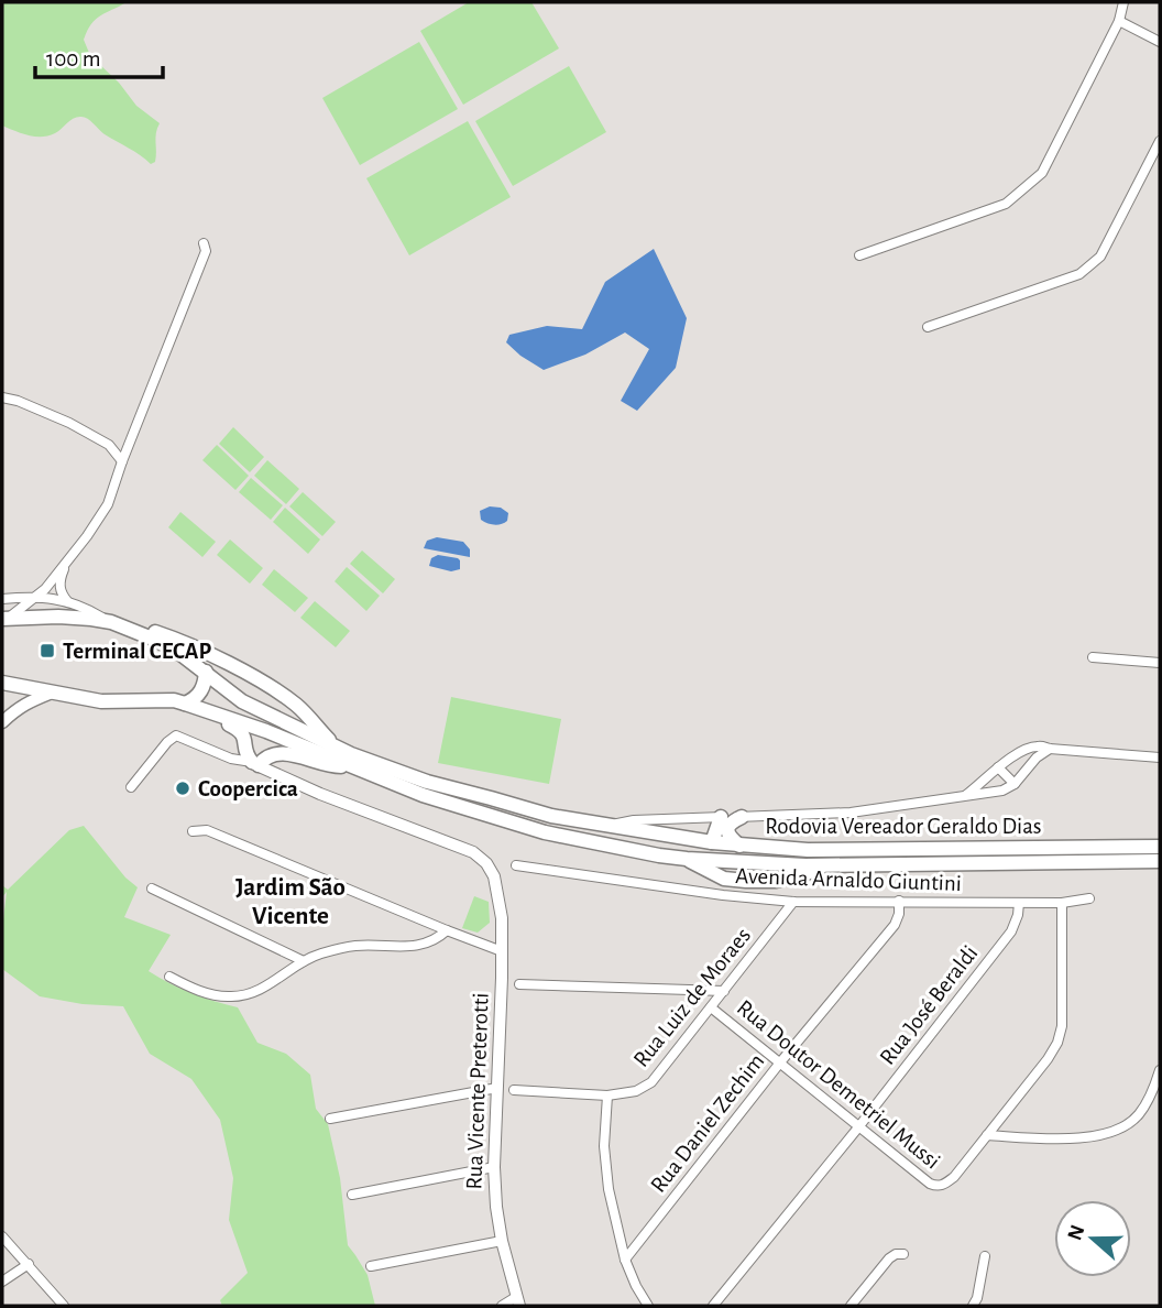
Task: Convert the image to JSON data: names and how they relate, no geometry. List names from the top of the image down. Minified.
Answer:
{"streets":{"main road":["Rodovia Vereador Geraldo Dias"],"street":["Avenida Arnaldo Giuntini","Rua Luiz de Moraes","Rua José Beraldi","Rua Doutor Demetriel Mussi","Rua Vicente Preterotti","Rua Daniel Zechim"]},"crossings":[["Avenida Arnaldo Giuntini","Rua Luiz de Moraes"],["Avenida Arnaldo Giuntini","Rua José Beraldi"],["Avenida Arnaldo Giuntini","Rua Doutor Demetriel Mussi"],["Avenida Arnaldo Giuntini","Rua Daniel Zechim"],["Rua Luiz de Moraes","Rua Doutor Demetriel Mussi"],["Rua José Beraldi","Rua Doutor Demetriel Mussi"],["Rua Doutor Demetriel Mussi","Rua Daniel Zechim"]],"districts":["Jardim São Vicente"],"places":{"transit":["Terminal CECAP"],"other":["Coopercica"]},"scale_bar":"100 m","north":"left"}
